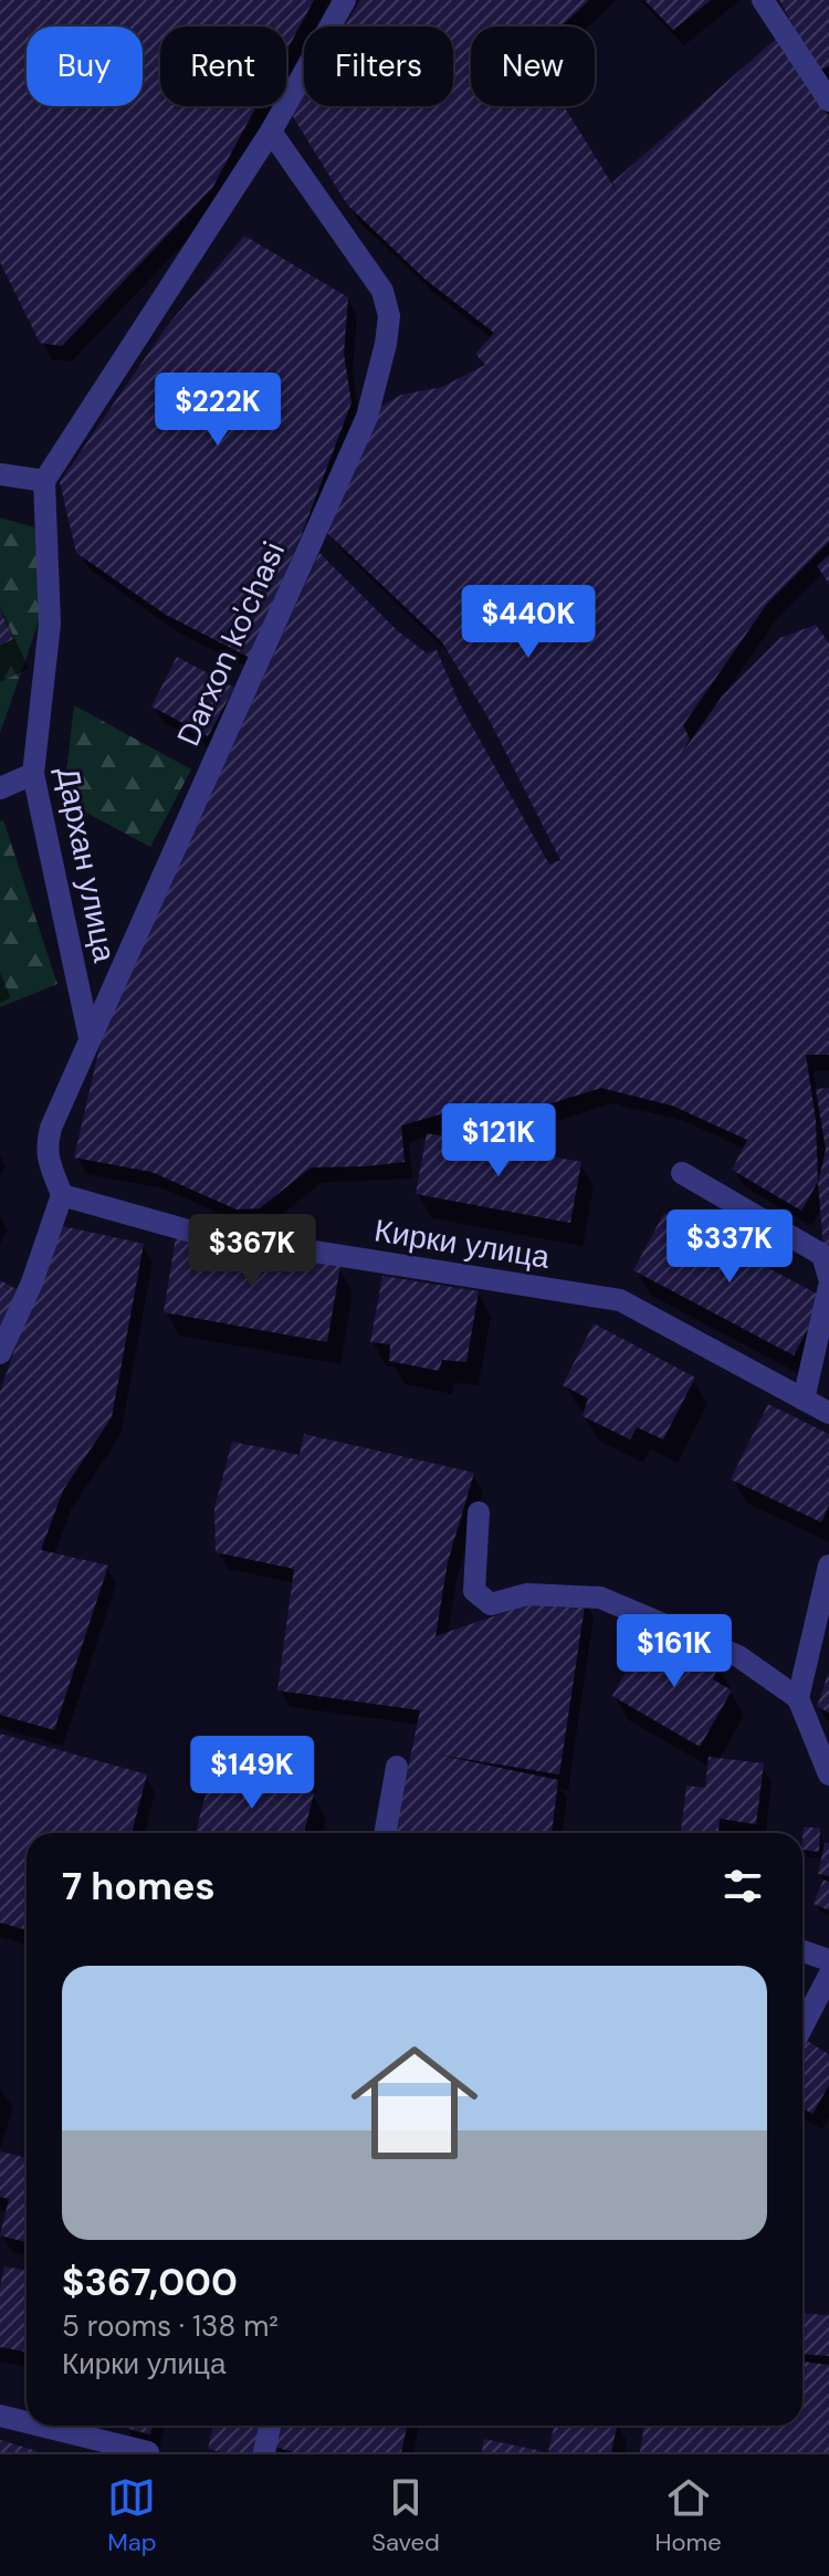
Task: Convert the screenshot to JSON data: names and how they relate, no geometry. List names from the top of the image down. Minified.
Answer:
{"streets":{"street":["Darxon ko'chasi","Дархан улица","Кирки улица"]},"crossings":[["Darxon ko'chasi","Дархан улица"],["Darxon ko'chasi","Кирки улица"]],"page":{"chip":["Buy","Rent","Filters","New"],"price":["$222K","$440K","$121K","$337K","$367K","$161K","$149K"],"heading":"7 homes","list":[{"name":"$367,000","note":"5 rooms · 138 m² · Кирки улица"}],"tabs":["Map","Saved","Home"]}}
